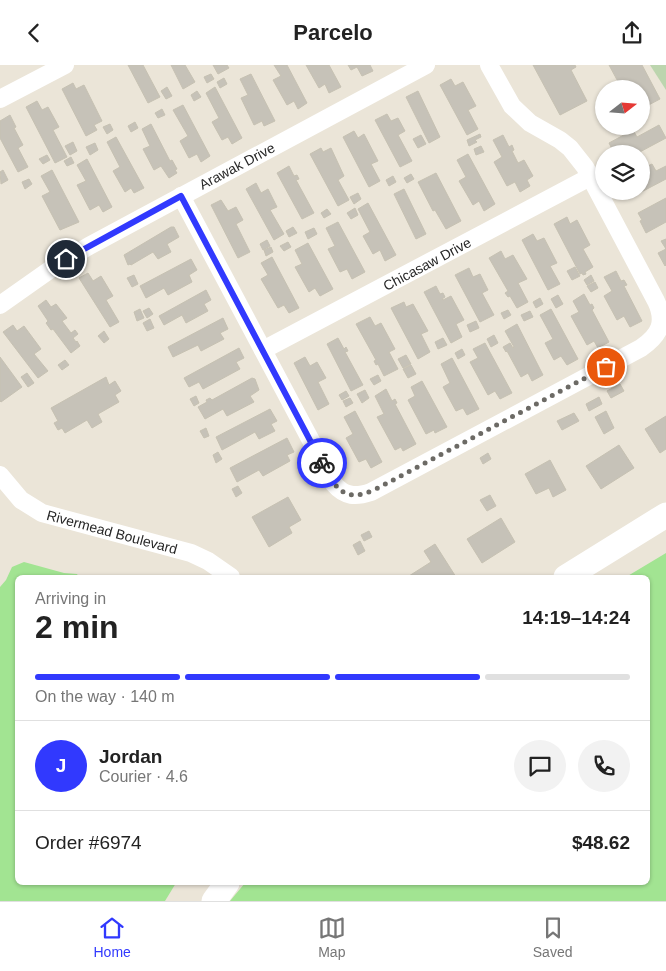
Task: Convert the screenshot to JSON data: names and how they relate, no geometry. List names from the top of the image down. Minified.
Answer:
{"streets":{"street":["Arawak Drive","Chicasaw Drive","Rivermead Boulevard"]},"north":"right","page":{"header":"Parcelo","heading":["2 min","Arriving in","14:19–14:24"],"panel":["Jordan","Courier · 4.6","Order #6974","$48.62"],"bar":"On the way · 140 m","round":"J","tabs":["Home","Map","Saved"]}}
